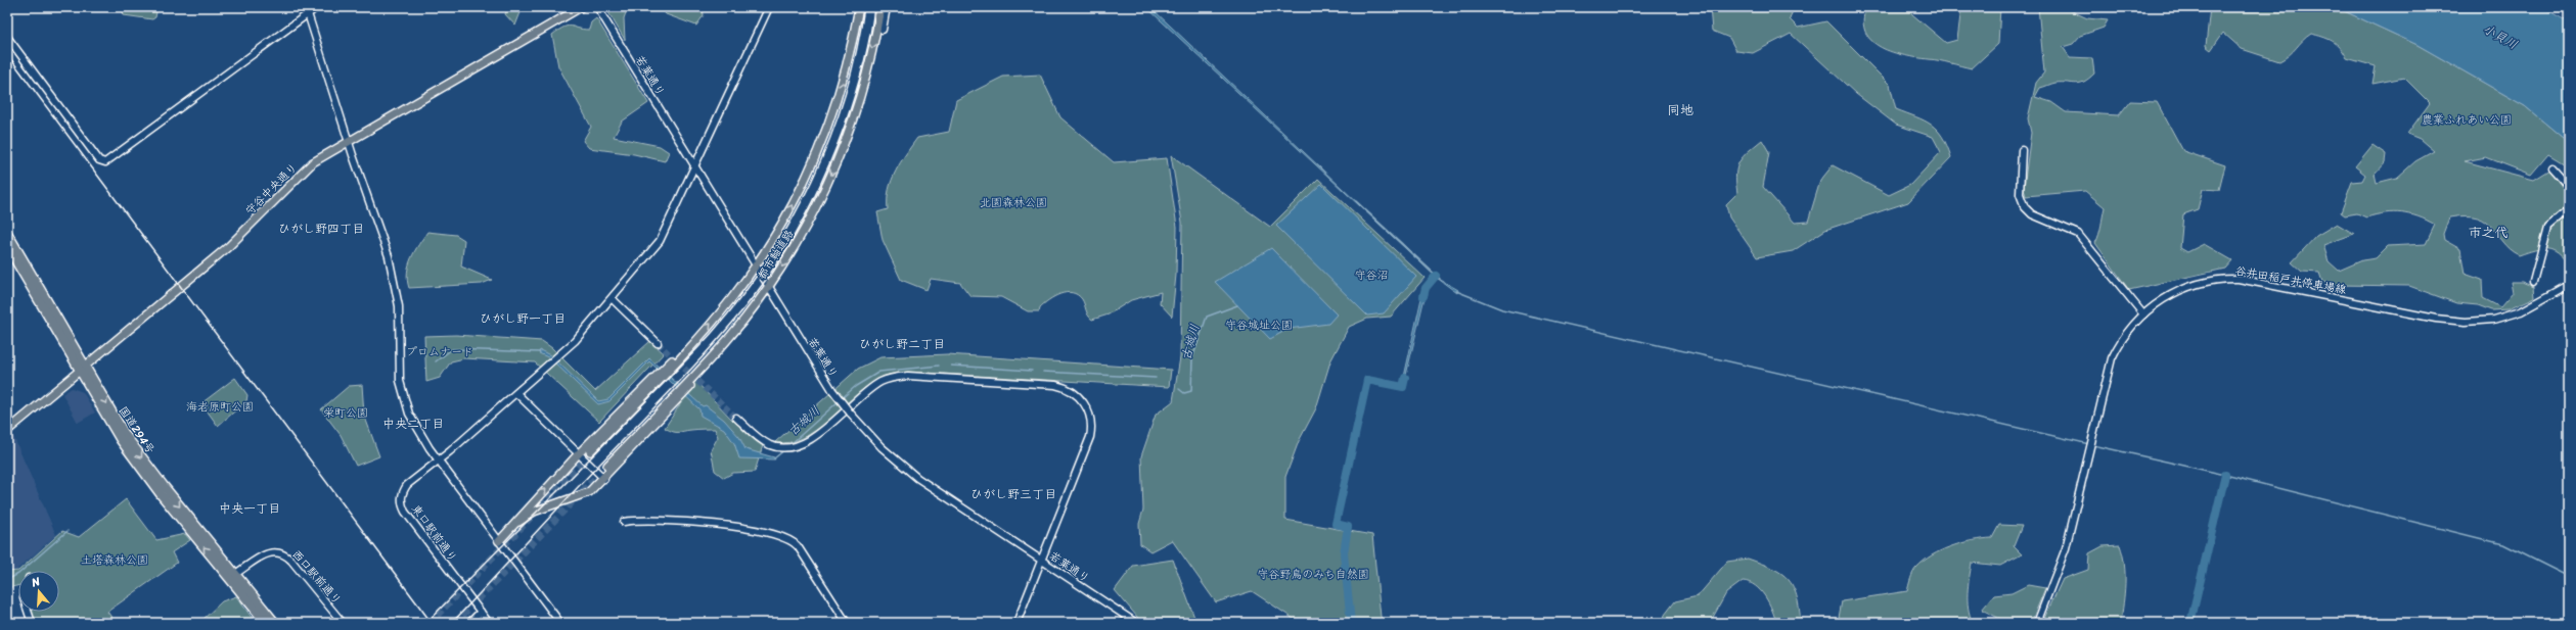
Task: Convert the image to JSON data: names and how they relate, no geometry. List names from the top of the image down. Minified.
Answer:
{"streets":{"highway":["国道294号"],"main road":["守谷中央通り","都市軸道路"],"street":["若葉通り","谷井田稲戸井停車場線","東口駅前通り","西口駅前通り"]},"crossings":[["若葉通り","都市軸道路"],["守谷中央通り","国道294号"],["国道294号","西口駅前通り"]],"districts":["同地","ひがし野四丁目","市之代","ひがし野一丁目","ひがし野二丁目","中央二丁目","ひがし野三丁目","中央一丁目"],"water":["小貝川","古城川"],"parks":["農業ふれあい公園","北園森林公園","守谷沼","守谷城址公園","プロムナード","海老原町公園","栄町公園","土塔森林公園","守谷野鳥のみち自然園"],"north":"top"}
